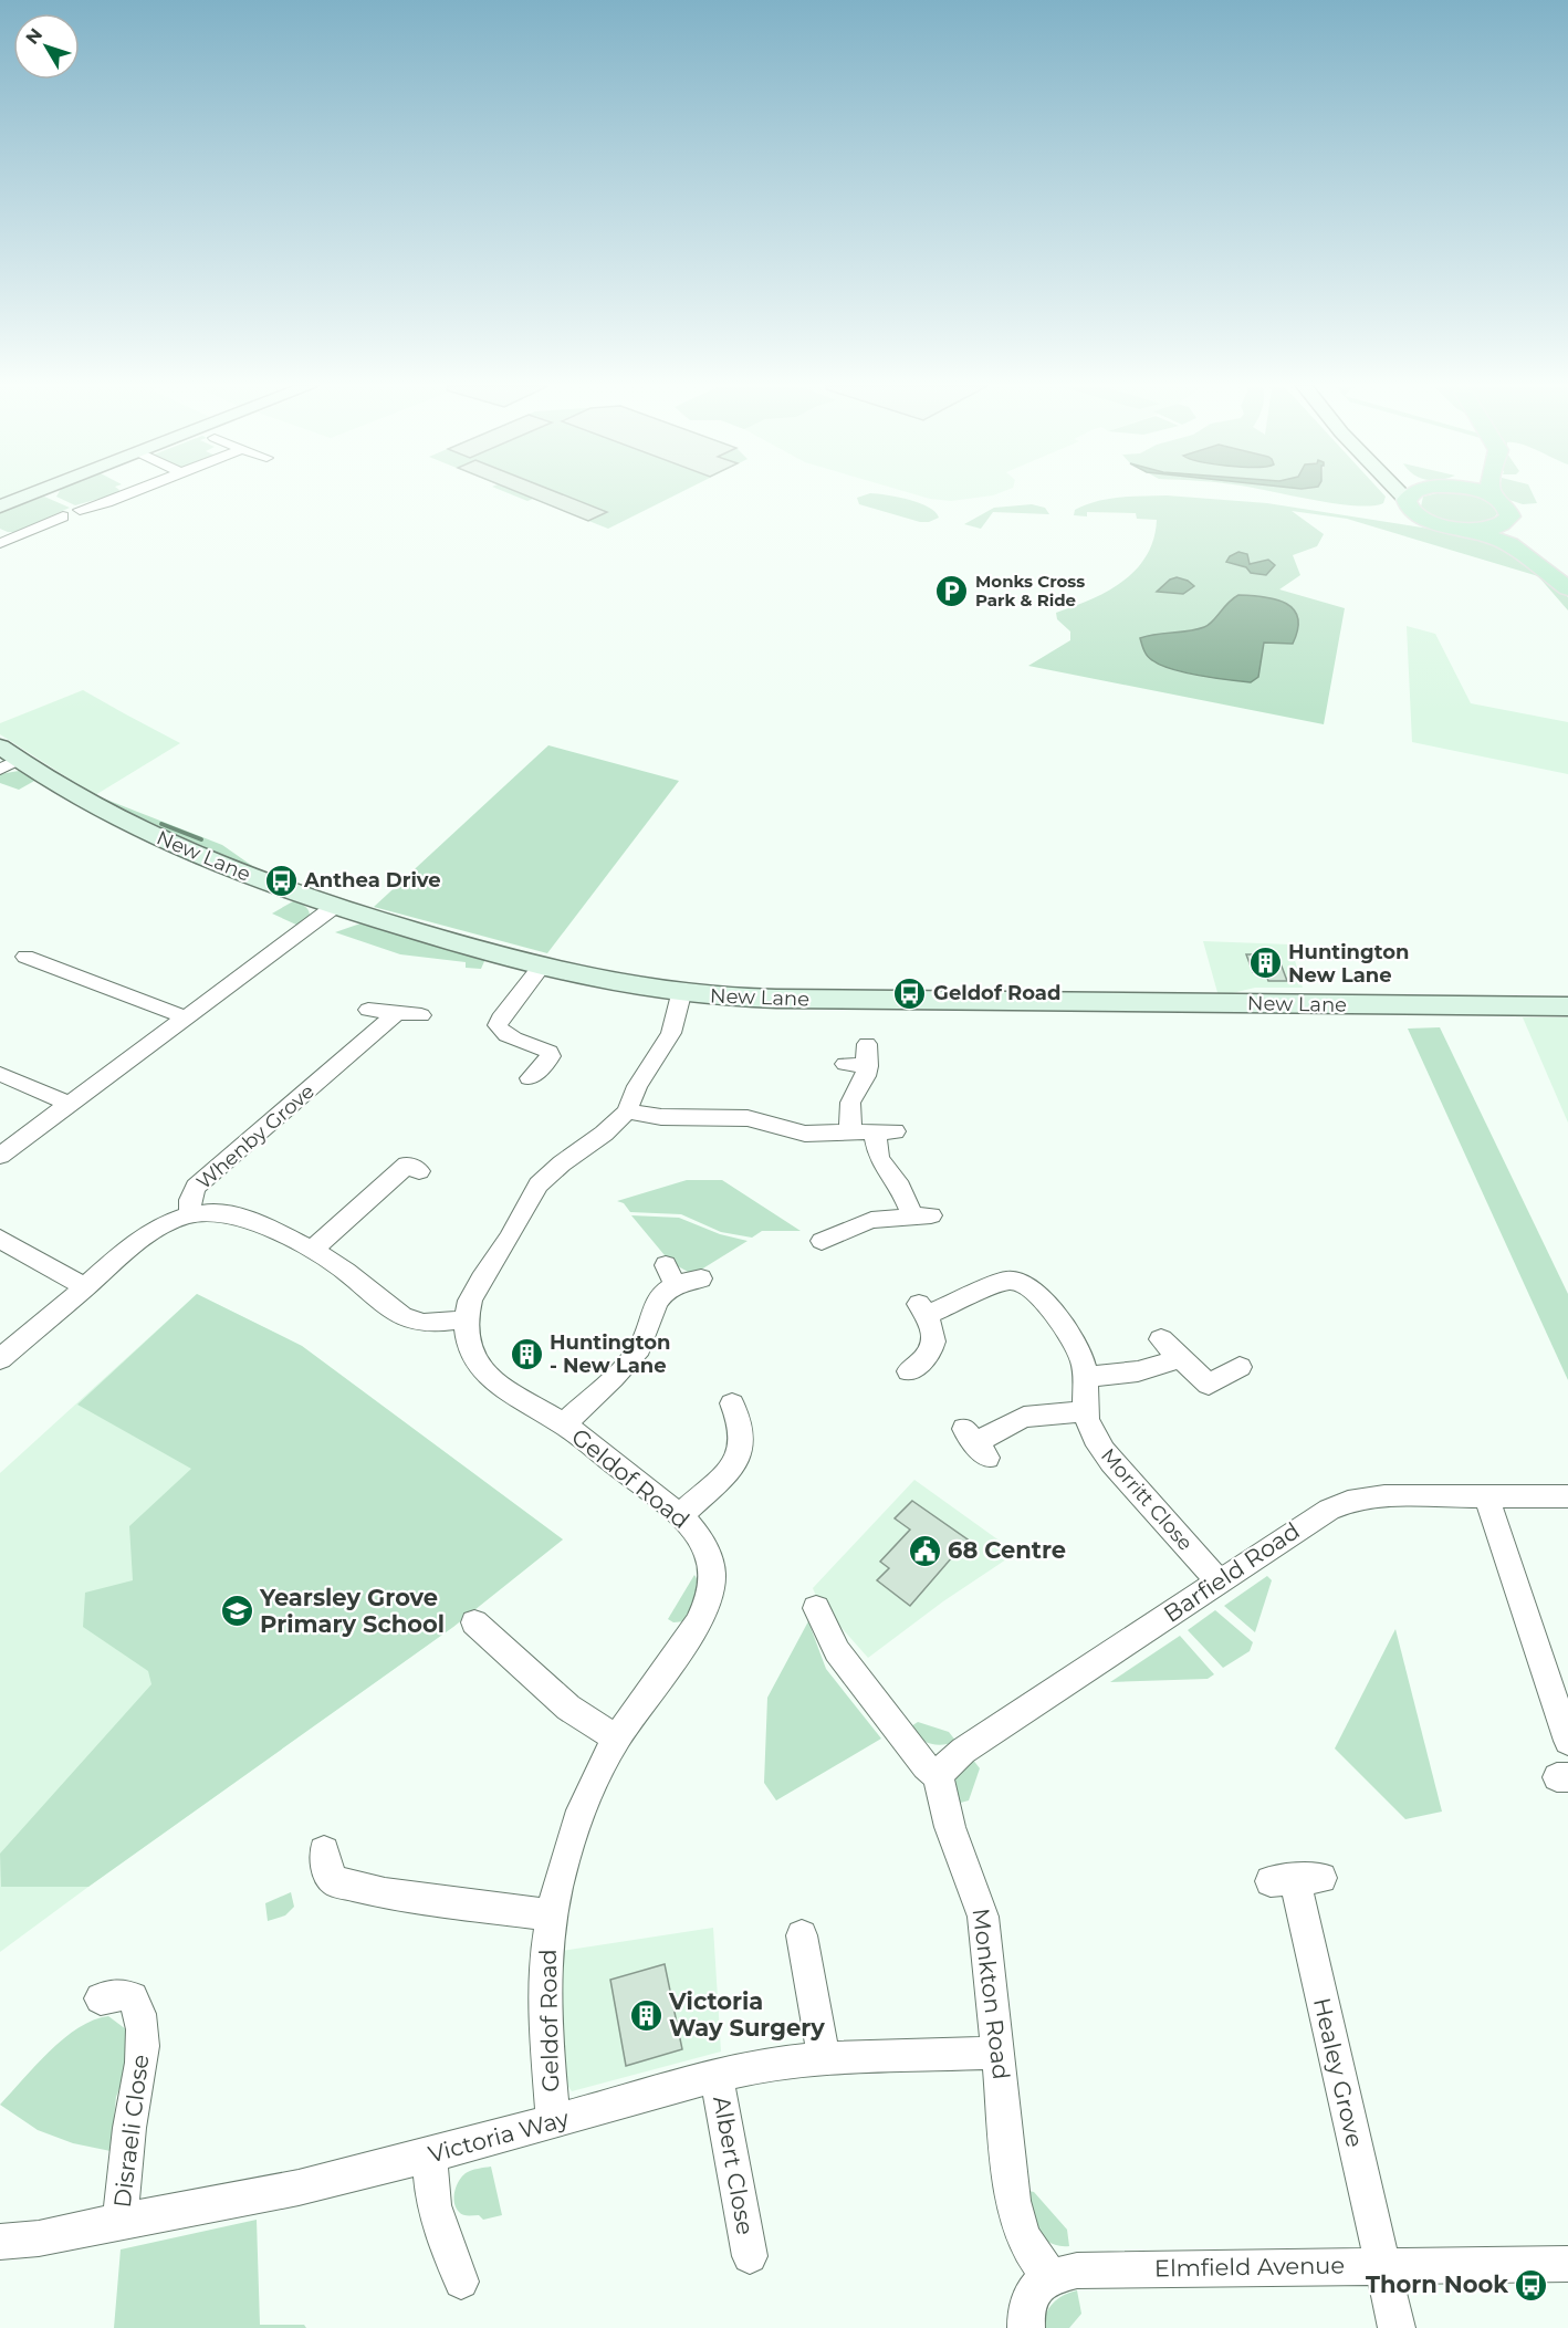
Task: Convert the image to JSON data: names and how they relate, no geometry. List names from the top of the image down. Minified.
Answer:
{"streets":{"street":["New Lane","Whenby Grove","Geldof Road","Morritt Close","Barfield Road","Monkton Road","Healey Grove","Disraeli Close","Victoria Way","Albert Close","Elmfield Avenue"]},"crossings":[["New Lane","Geldof Road"],["Geldof Road","Victoria Way"],["Morritt Close","Barfield Road"],["Barfield Road","Monkton Road"],["Monkton Road","Victoria Way"],["Monkton Road","Elmfield Avenue"],["Healey Grove","Elmfield Avenue"],["Disraeli Close","Victoria Way"],["Victoria Way","Albert Close"]],"places":{"parking":["Monks Cross Park & Ride"],"bus stop":["Anthea Drive","Geldof Road","Thorn Nook"],"building":["Huntington New Lane","Huntington - New Lane","Victoria Way Surgery"],"public building":["68 Centre"],"school or university":["Yearsley Grove Primary School"]},"north":"top left"}
